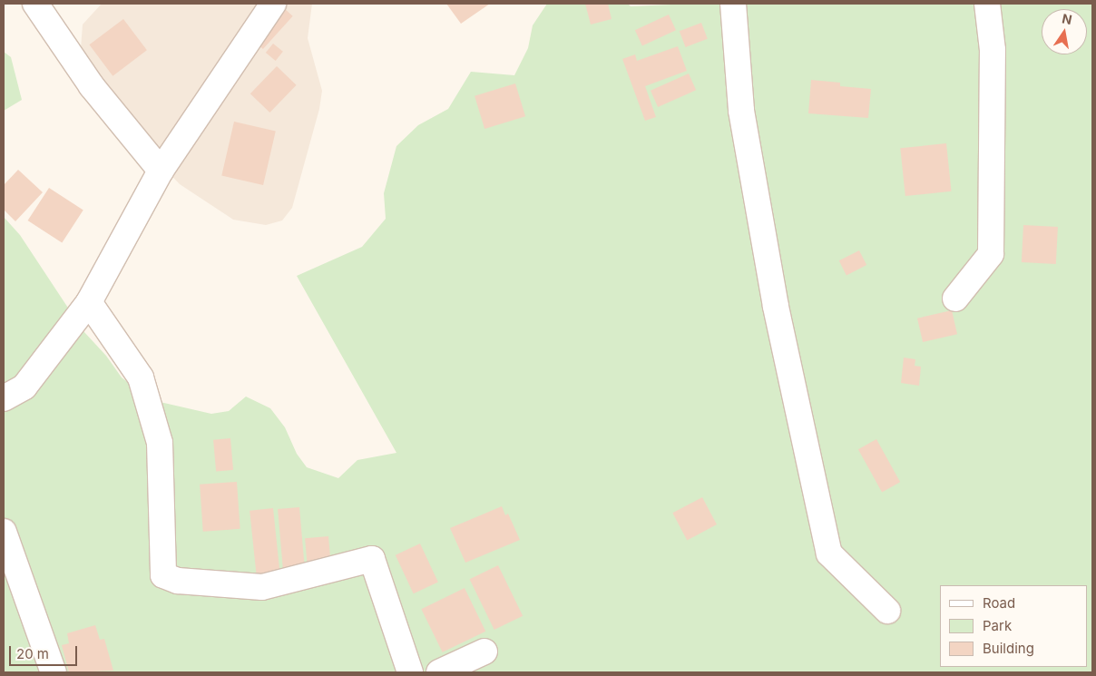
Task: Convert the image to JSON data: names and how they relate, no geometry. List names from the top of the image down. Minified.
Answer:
{"legend":["Road","Park","Building"],"scale_bar":"20 m","north":"top"}
